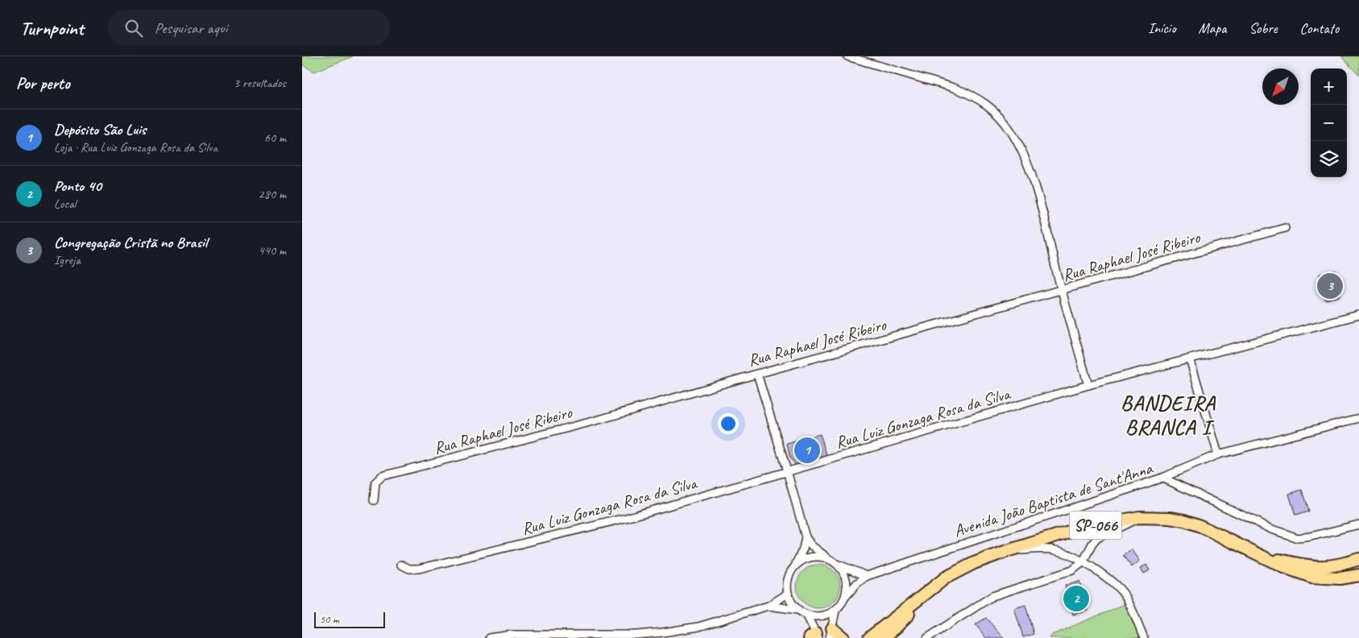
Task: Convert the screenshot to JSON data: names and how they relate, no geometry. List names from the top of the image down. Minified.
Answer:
{"streets":{"main road":["SP-066"],"street":["Rua Raphael José Ribeiro","Rua Luiz Gonzaga Rosa da Silva","Avenida João Baptista de Sant'Anna"]},"districts":["BANDEIRA BRANCA I"],"scale_bar":"50 m","north":"bottom left","page":{"header":"Turnpoint","search":"Pesquisar aqui","nav":["Início","Mapa","Sobre","Contato"],"heading":["Por perto","3 resultados"],"map_buttons":["+","−"],"list":[{"mark":"1","name":"Depósito São Luis","note":"Loja · Rua Luiz Gonzaga Rosa da Silva","value":"60 m"},{"mark":"2","name":"Ponto 40","note":"Local","value":"280 m"},{"mark":"3","name":"Congregação Cristã no Brasil","note":"Igreja","value":"440 m"}],"pins":["3","1","2"],"scale":"50 m"}}
